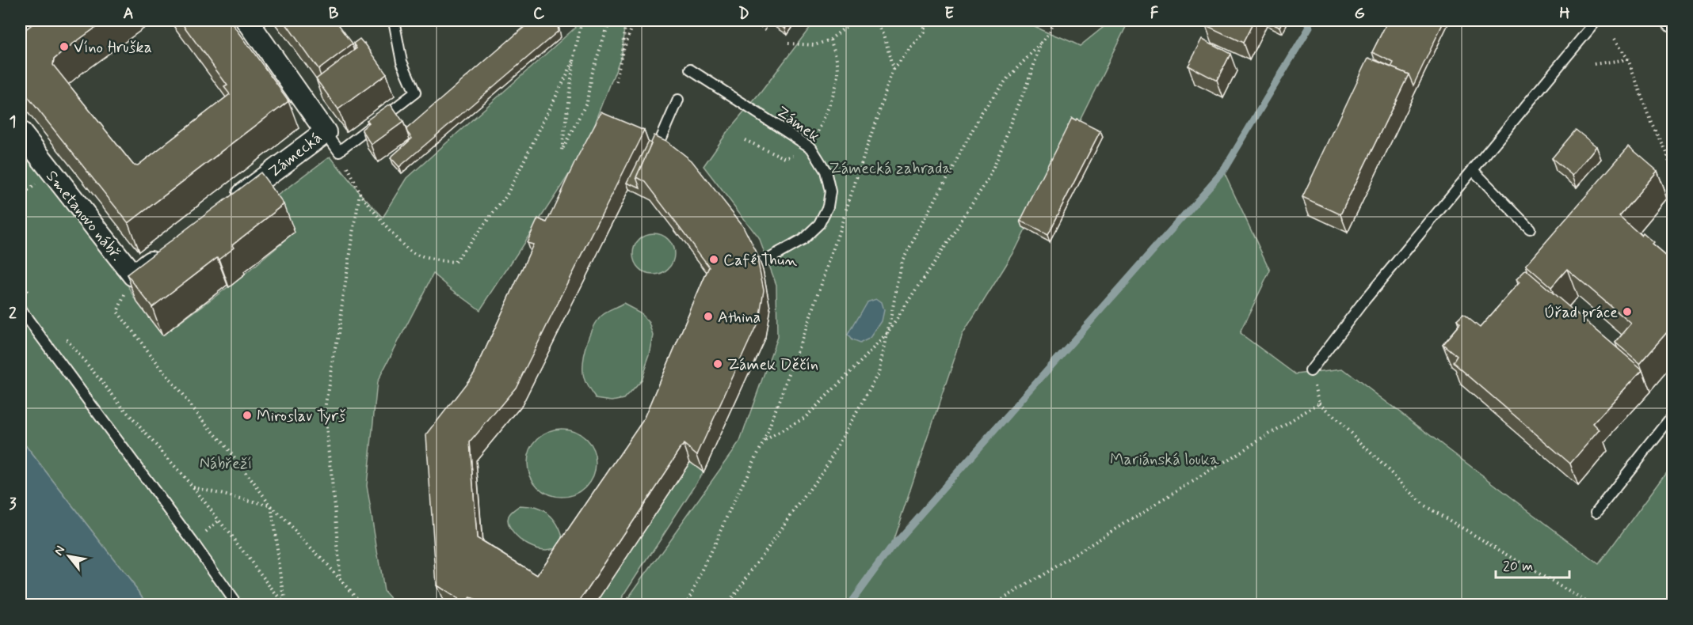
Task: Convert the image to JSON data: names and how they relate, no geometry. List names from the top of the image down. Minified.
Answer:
{"streets":{"street":["Zámecká","Smetanovo nábř."],"lane":["Zámek"]},"parks":["Zámecká zahrada","Mariánská louka","Nábřeží"],"places":["Víno Hruška","Café Thun","Úřad práce","Athina","Zámek Děčín","Miroslav Tyrš"],"scale_bar":"20 m","north":"top left","grid":{"columns":["A","B","C","D","E","F","G","H"],"rows":["1","2","3"]}}
